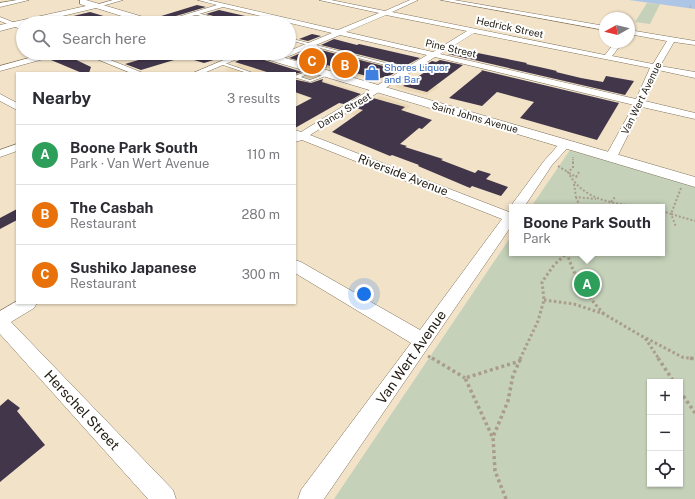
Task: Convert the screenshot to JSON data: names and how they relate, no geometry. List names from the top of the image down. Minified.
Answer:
{"streets":{"main road":["Saint Johns Avenue"],"street":["Hedrick Street","Pine Street","Van Wert Avenue","Dancy Street","Riverside Avenue","Herschel Street"]},"crossings":[["Hedrick Street","Van Wert Avenue"],["Hedrick Street","Dancy Street"],["Pine Street","Van Wert Avenue"],["Pine Street","Dancy Street"],["Van Wert Avenue","Saint Johns Avenue"],["Dancy Street","Saint Johns Avenue"],["Dancy Street","Riverside Avenue"]],"places":{"shop":["Shores Liquor and Bar"]},"north":"left","page":{"search":"Search here","pins":["C","B","A"],"heading":["Nearby","3 results"],"list":[{"mark":"A","name":"Boone Park South","note":"Park · Van Wert Avenue","value":"110 m"},{"mark":"B","name":"The Casbah","note":"Restaurant","value":"280 m"},{"mark":"C","name":"Sushiko Japanese","note":"Restaurant","value":"300 m"}],"popup":["Boone Park South","Park"],"map_buttons":["+","−"]}}
